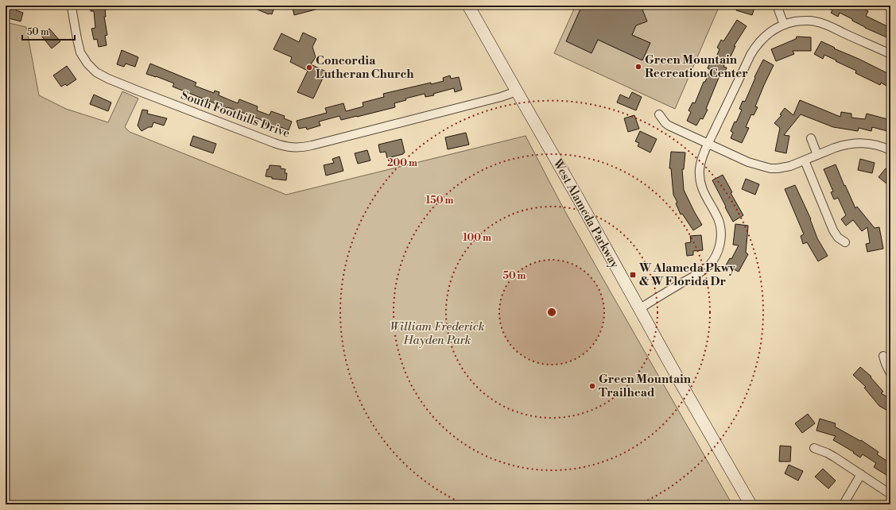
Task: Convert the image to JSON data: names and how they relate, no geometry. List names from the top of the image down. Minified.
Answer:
{"streets":{"main road":["West Alameda Parkway"],"street":["South Foothills Drive"]},"crossings":[["South Foothills Drive","West Alameda Parkway"]],"parks":["William Frederick Hayden Park"],"places":{"other":["Green Mountain Recreation Center","Concordia Lutheran Church","Green Mountain Trailhead"],"transit":["W Alameda Pkwy & W Florida Dr"]},"scale_bar":"50 m","rings":["200 m","150 m","100 m","50 m"]}
